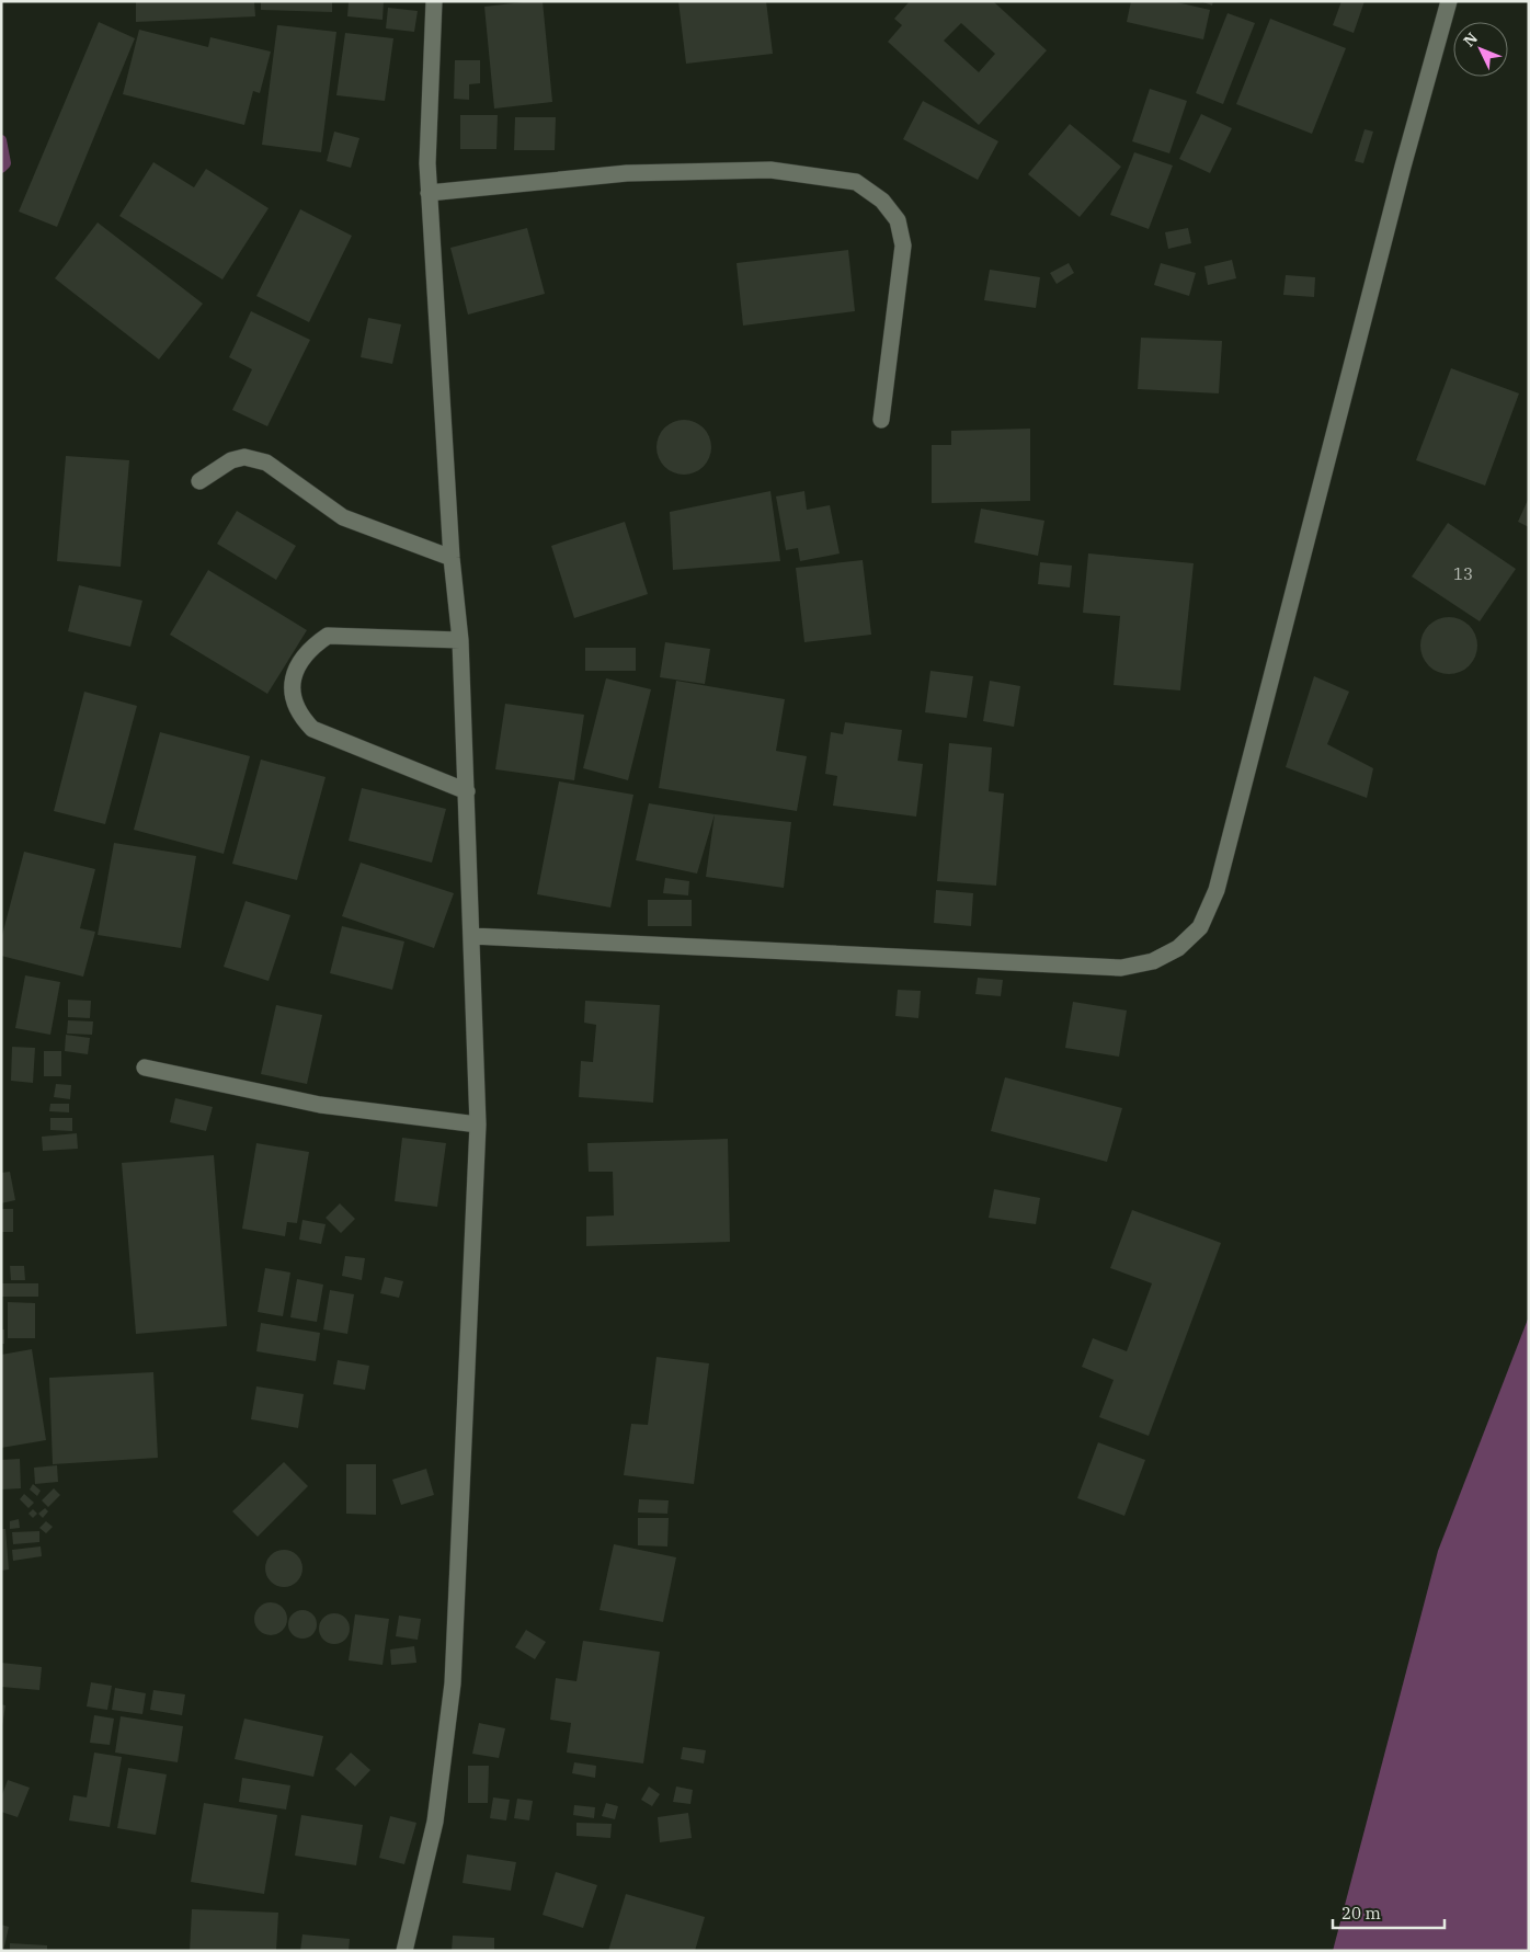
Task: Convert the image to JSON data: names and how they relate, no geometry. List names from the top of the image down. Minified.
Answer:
{"house_numbers":["13"],"scale_bar":"20 m","north":"top left"}
